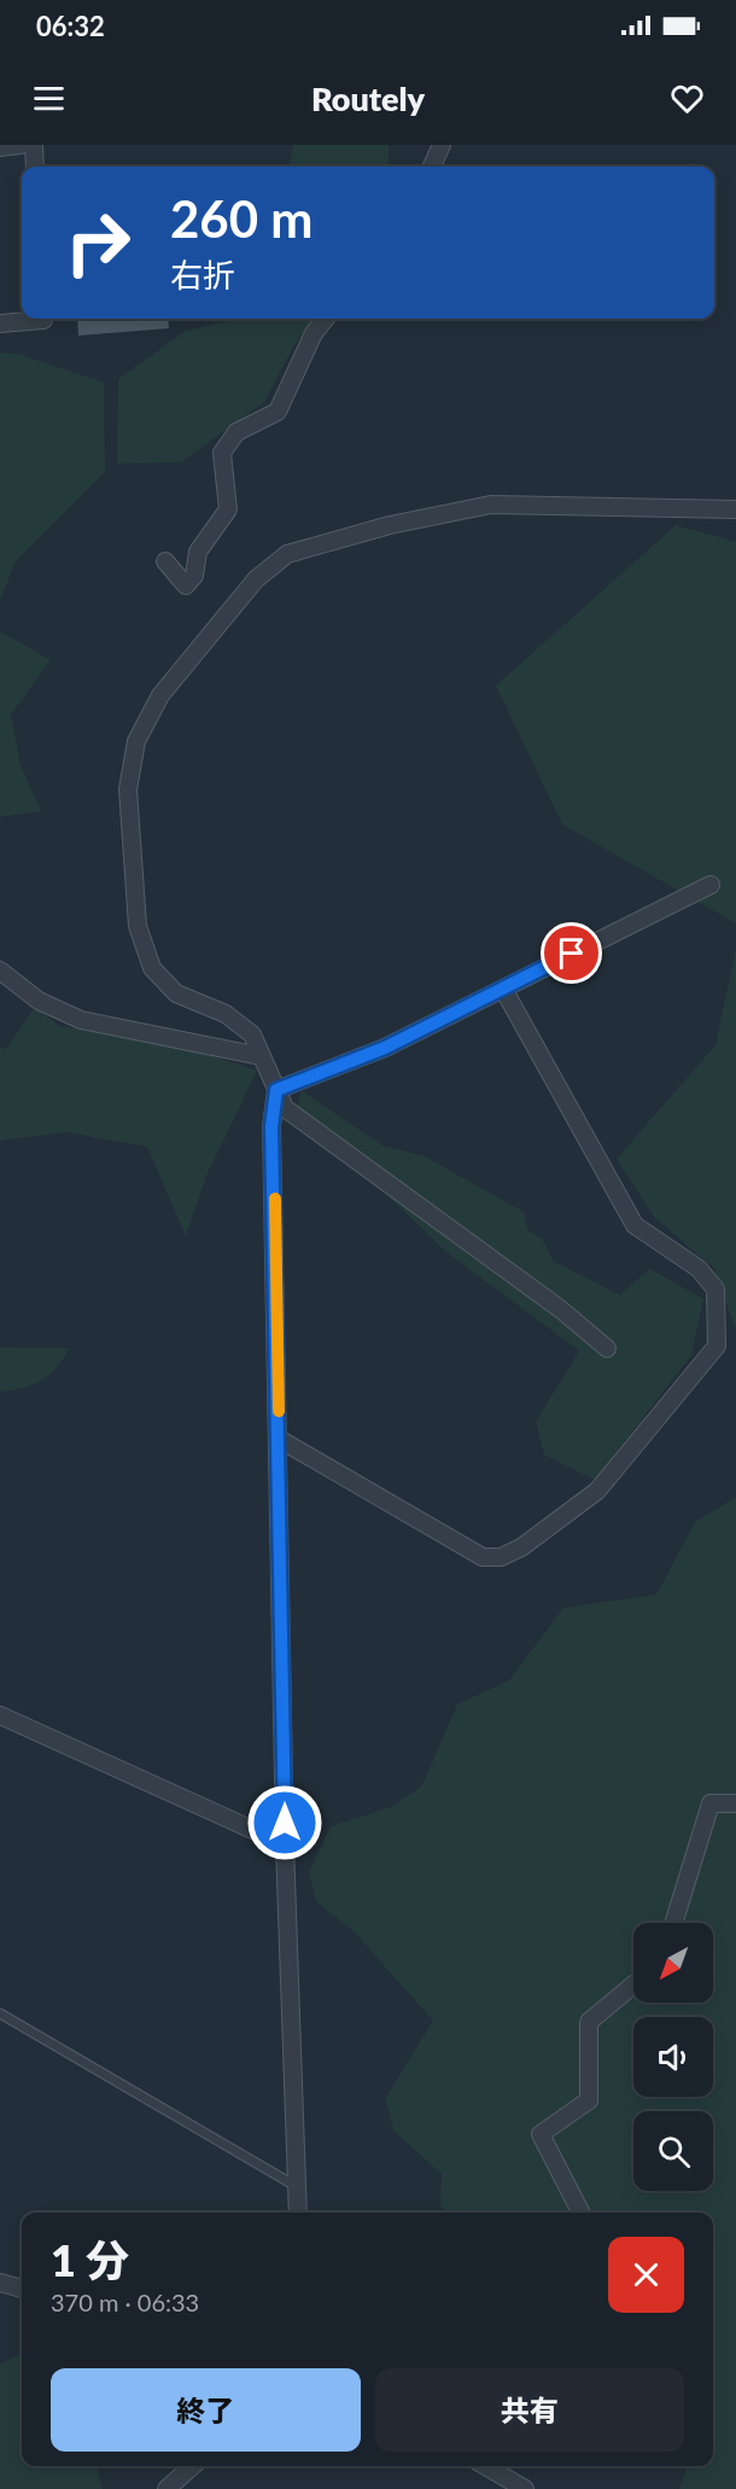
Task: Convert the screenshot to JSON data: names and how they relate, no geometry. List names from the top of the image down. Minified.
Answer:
{"north":"bottom left","page":{"status":"06:32","header":"Routely","turn":["260 m","右折"],"heading":["1 分","370 m · 06:33"],"buttons":["終了","共有"]}}
